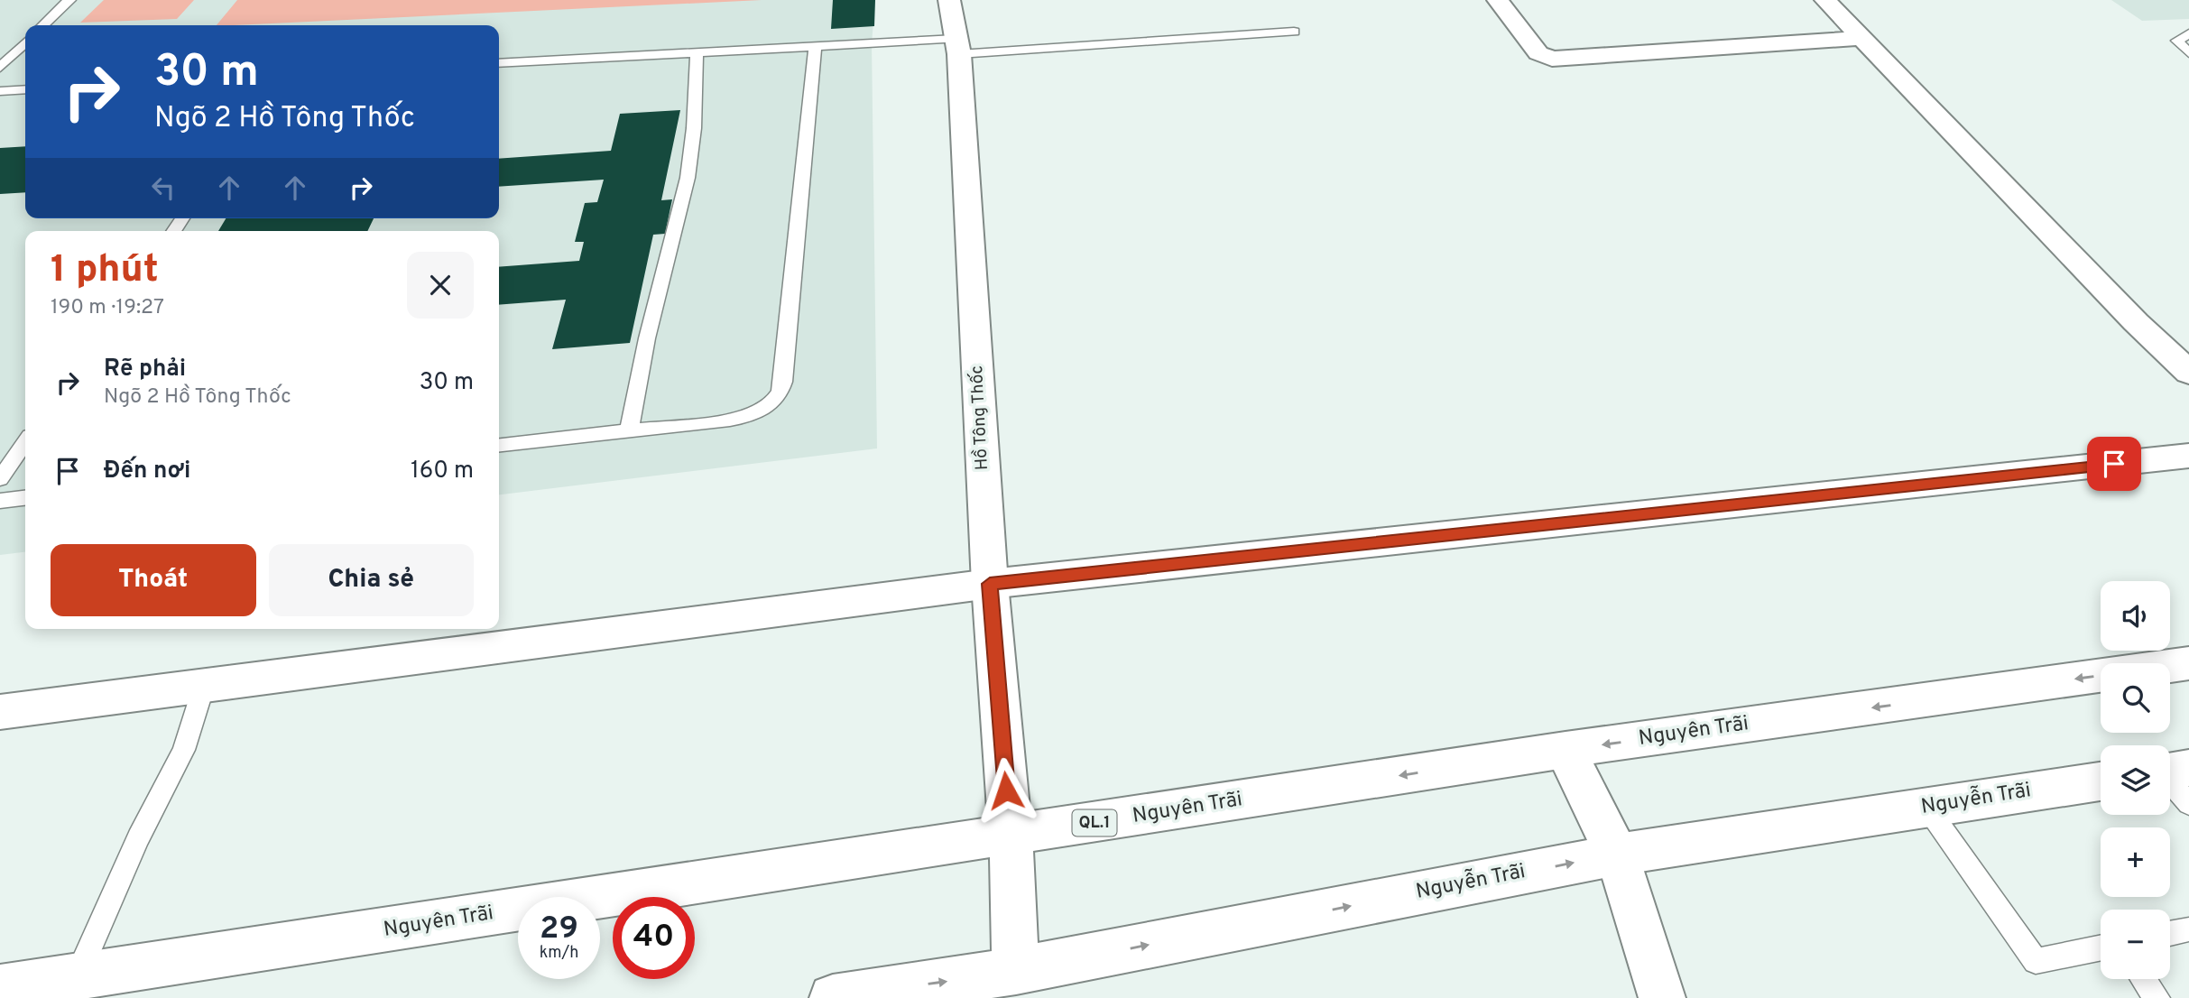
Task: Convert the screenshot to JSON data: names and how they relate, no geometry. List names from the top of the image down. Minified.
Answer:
{"streets":{"street":["Hồ Tông Thốc","Nguyên Trãi","Nguyễn Trãi","QL.1"]},"crossings":[["Hồ Tông Thốc","Nguyên Trãi"],["Hồ Tông Thốc","Nguyễn Trãi"]],"one_way":["Nguyễn Trãi"],"page":{"turn":["30 m","Ngõ 2 Hồ Tông Thốc"],"heading":["1 phút","190 m · 19:27"],"list":[{"name":"Rẽ phải","note":"Ngõ 2 Hồ Tông Thốc","value":"30 m"},{"name":"Đến nơi","value":"160 m"}],"buttons":["Thoát","Chia sẻ"],"map_buttons":["+","−"],"speed":"29 km/h","limit":"40"}}
